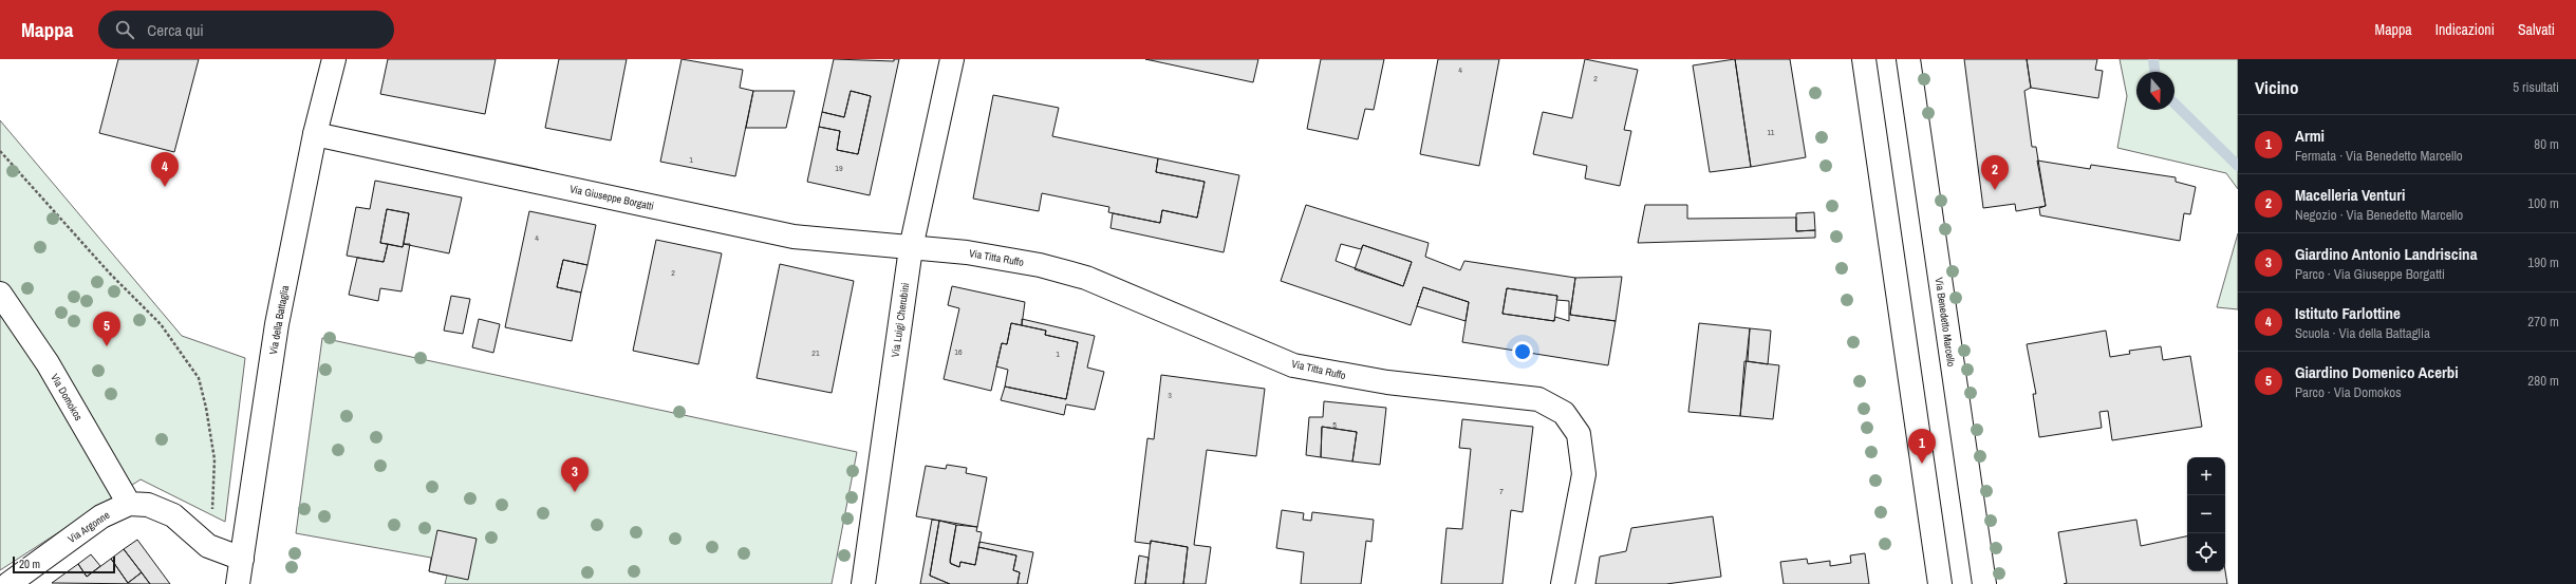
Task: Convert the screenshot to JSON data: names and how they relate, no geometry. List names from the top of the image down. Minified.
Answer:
{"streets":{"street":["Via Giuseppe Borgatti","Via Titta Ruffo","Via della Battaglia","Via Luigi Cherubini","Via Benedetto Marcello","Via Domokos","Via Argonne"]},"crossings":[["Via Giuseppe Borgatti","Via Titta Ruffo"],["Via Giuseppe Borgatti","Via della Battaglia"],["Via Giuseppe Borgatti","Via Luigi Cherubini"],["Via Titta Ruffo","Via Luigi Cherubini"],["Via della Battaglia","Via Argonne"],["Via Domokos","Via Argonne"]],"house_numbers":["4","2","11","1","19","4","2","16","21","1","3","5","7"],"scale_bar":"20 m","north":"bottom","page":{"header":"Mappa","search":"Cerca qui","nav":["Mappa","Indicazioni","Salvati"],"heading":["Vicino","5 risultati"],"list":[{"mark":"1","name":"Armi","note":"Fermata · Via Benedetto Marcello","value":"80 m"},{"mark":"2","name":"Macelleria Venturi","note":"Negozio · Via Benedetto Marcello","value":"100 m"},{"mark":"3","name":"Giardino Antonio Landriscina","note":"Parco · Via Giuseppe Borgatti","value":"190 m"},{"mark":"4","name":"Istituto Farlottine","note":"Scuola · Via della Battaglia","value":"270 m"},{"mark":"5","name":"Giardino Domenico Acerbi","note":"Parco · Via Domokos","value":"280 m"}],"pins":["4","2","5","1","3"],"map_buttons":["+","−"],"scale":"20 m"}}
